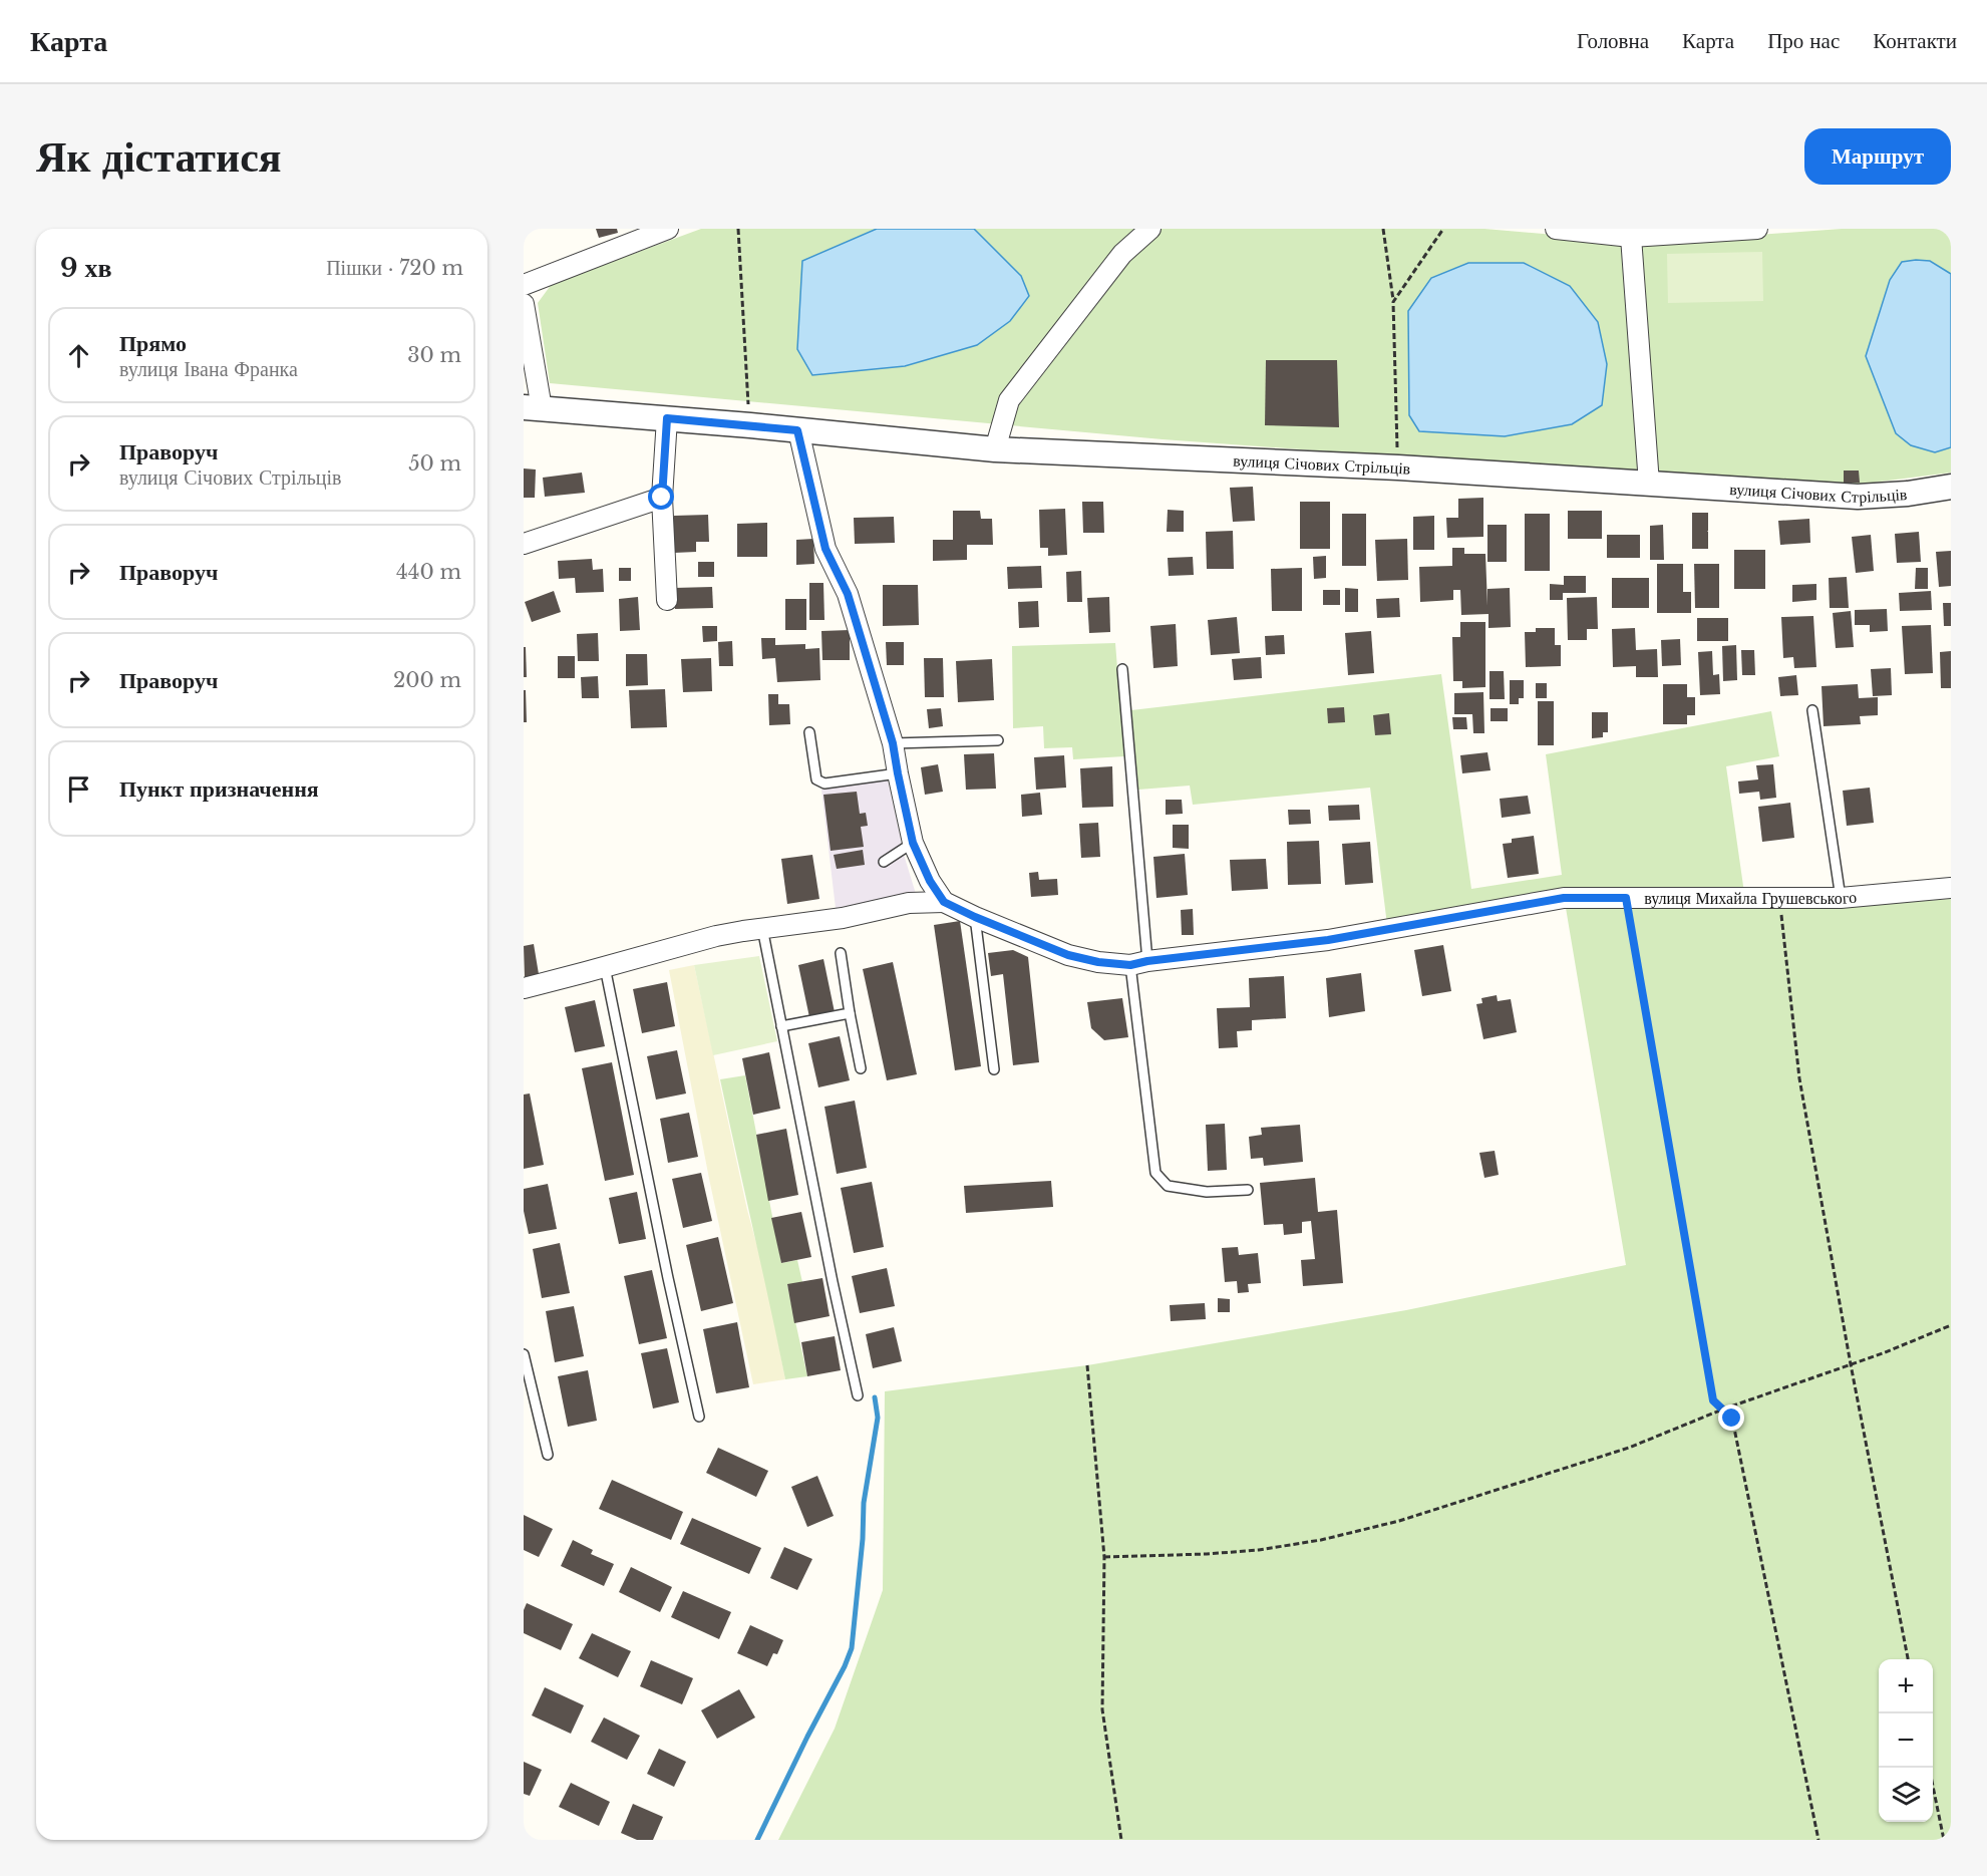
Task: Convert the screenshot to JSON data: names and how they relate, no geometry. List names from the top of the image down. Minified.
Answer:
{"streets":{"street":["вулиця Січових Стрільців","вулиця Михайла Грушевського"]},"page":{"header":"Карта","nav":["Головна","Карта","Про нас","Контакти"],"buttons":"Маршрут","title":"Як дістатися","heading":["9 хв","Пішки · 720 m"],"list":[["Прямо","вулиця Івана Франка","30 m"],["Праворуч","вулиця Січових Стрільців","50 m"],["Праворуч","440 m"],["Праворуч","200 m"],"Пункт призначення"],"map_buttons":["+","−"]}}
